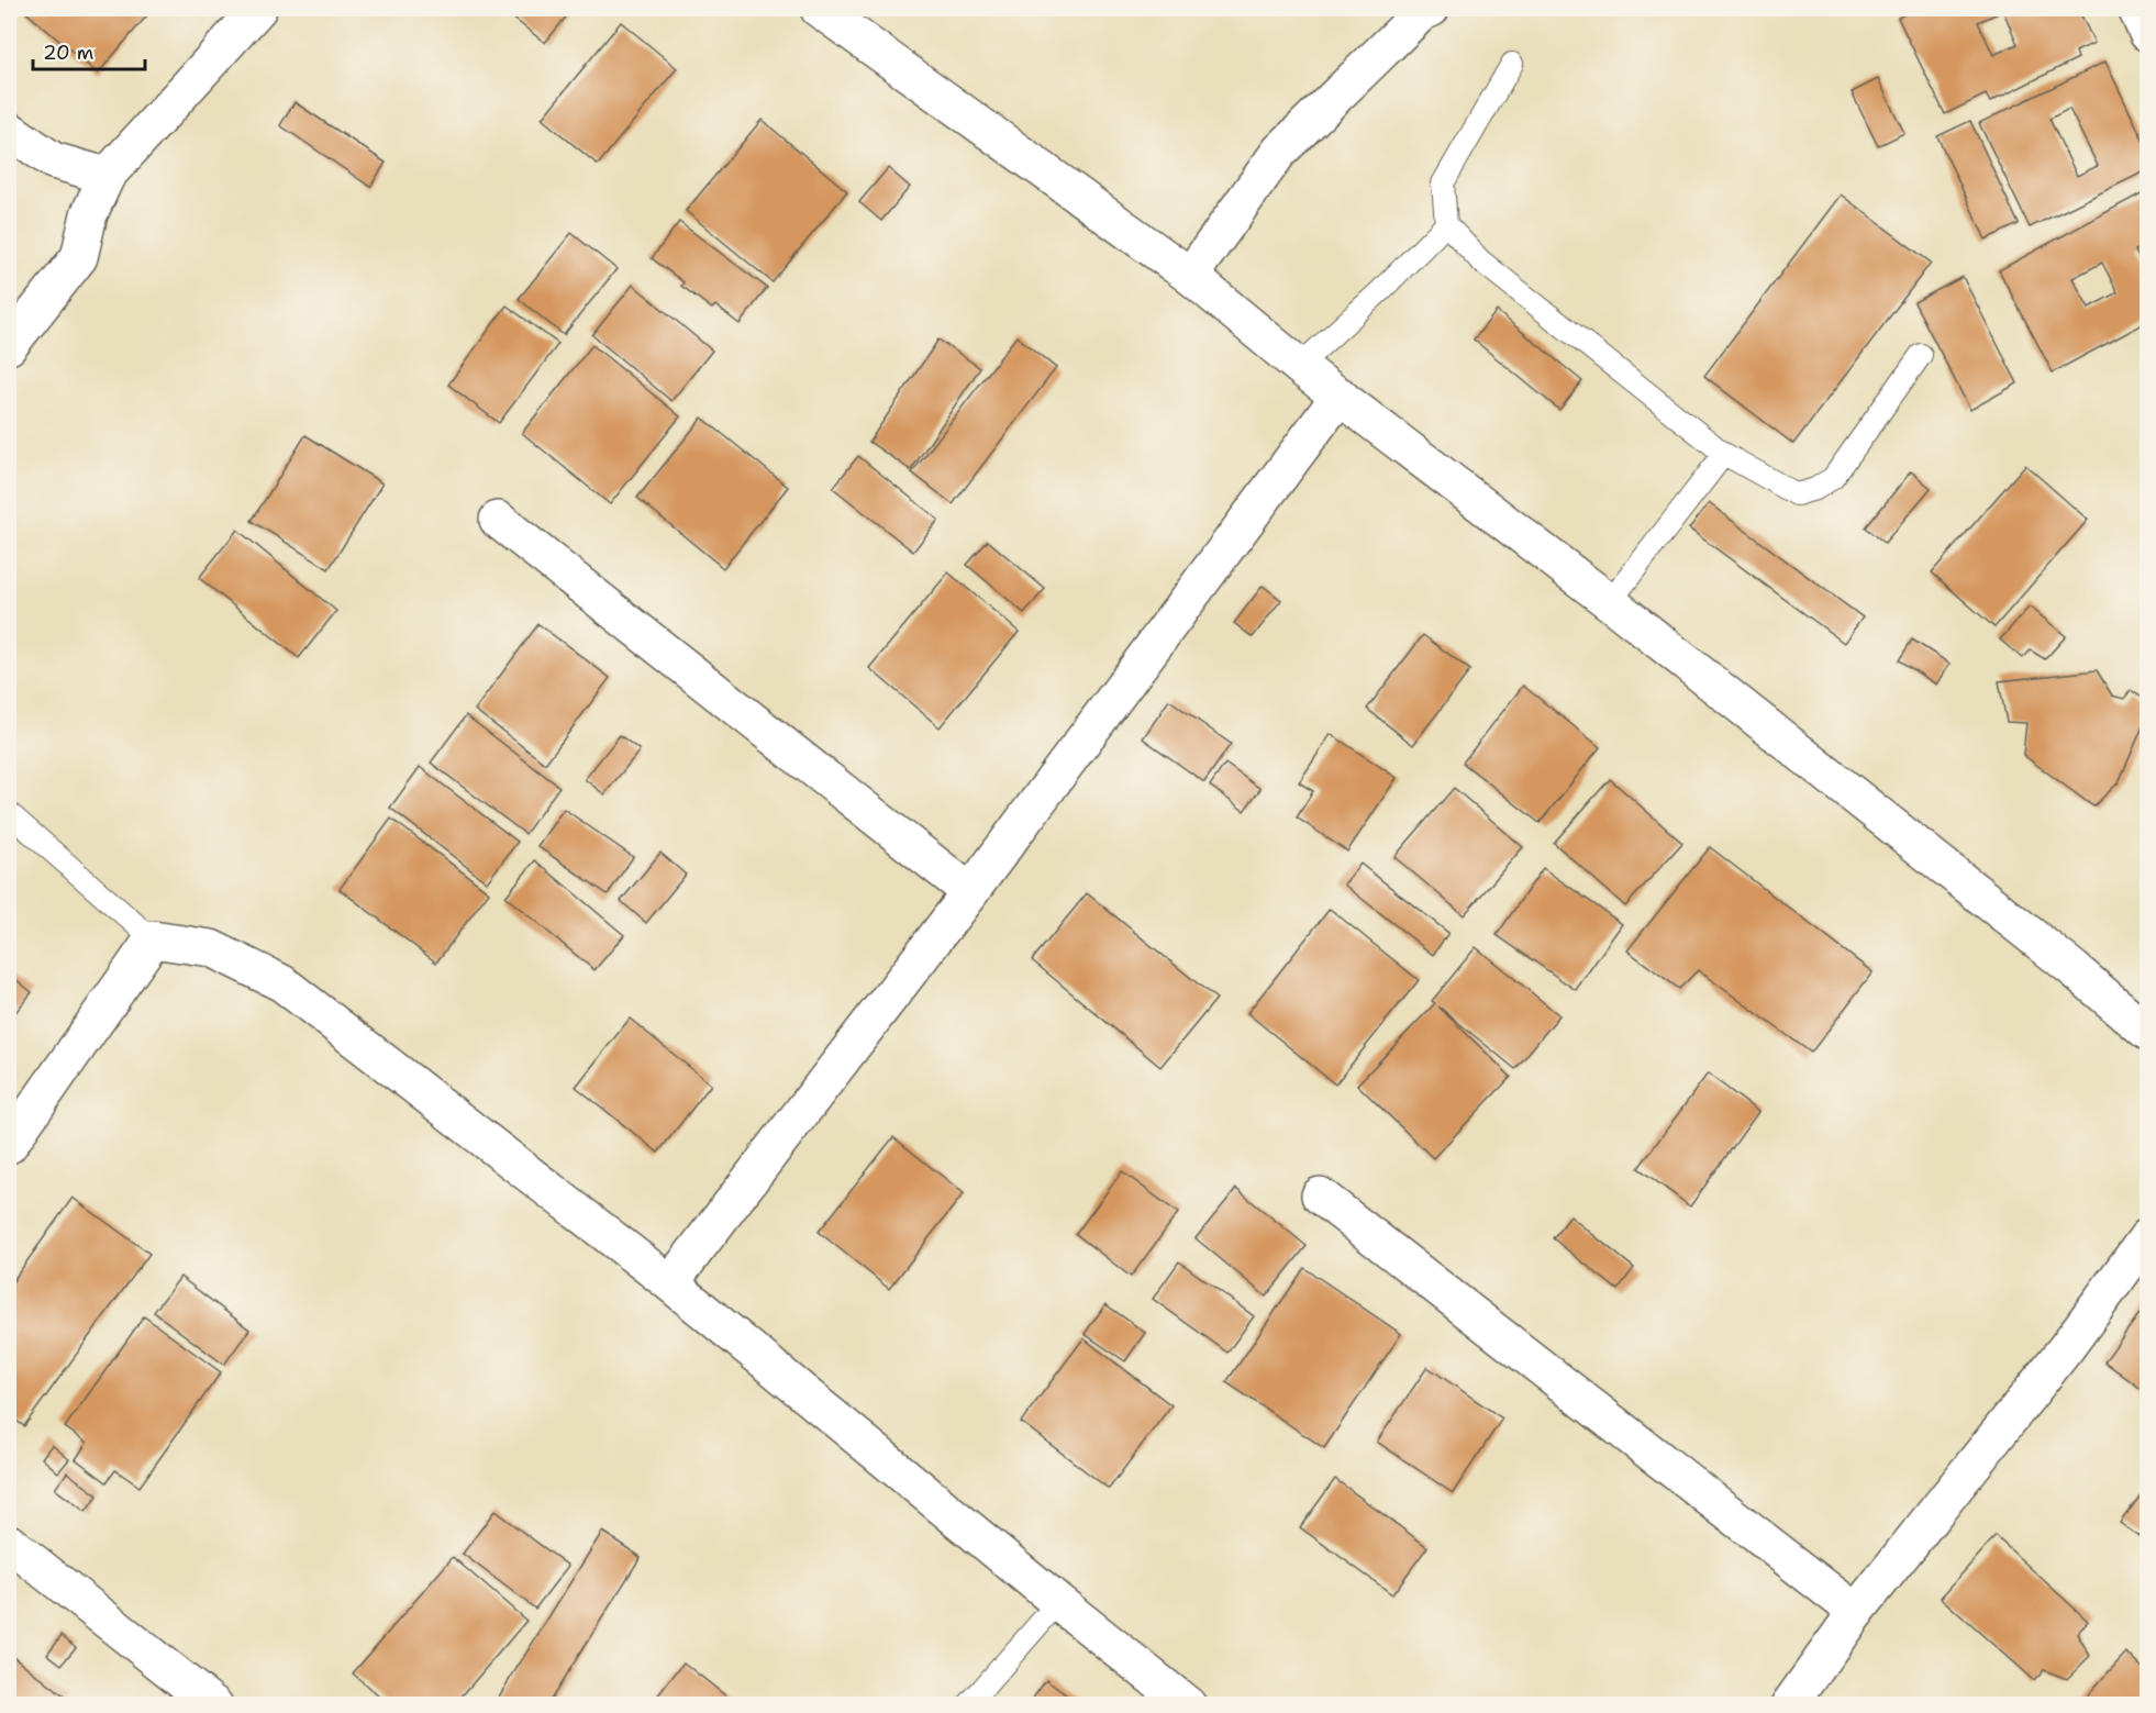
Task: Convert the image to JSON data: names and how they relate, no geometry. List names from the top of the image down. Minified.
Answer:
{"scale_bar":"20 m"}
